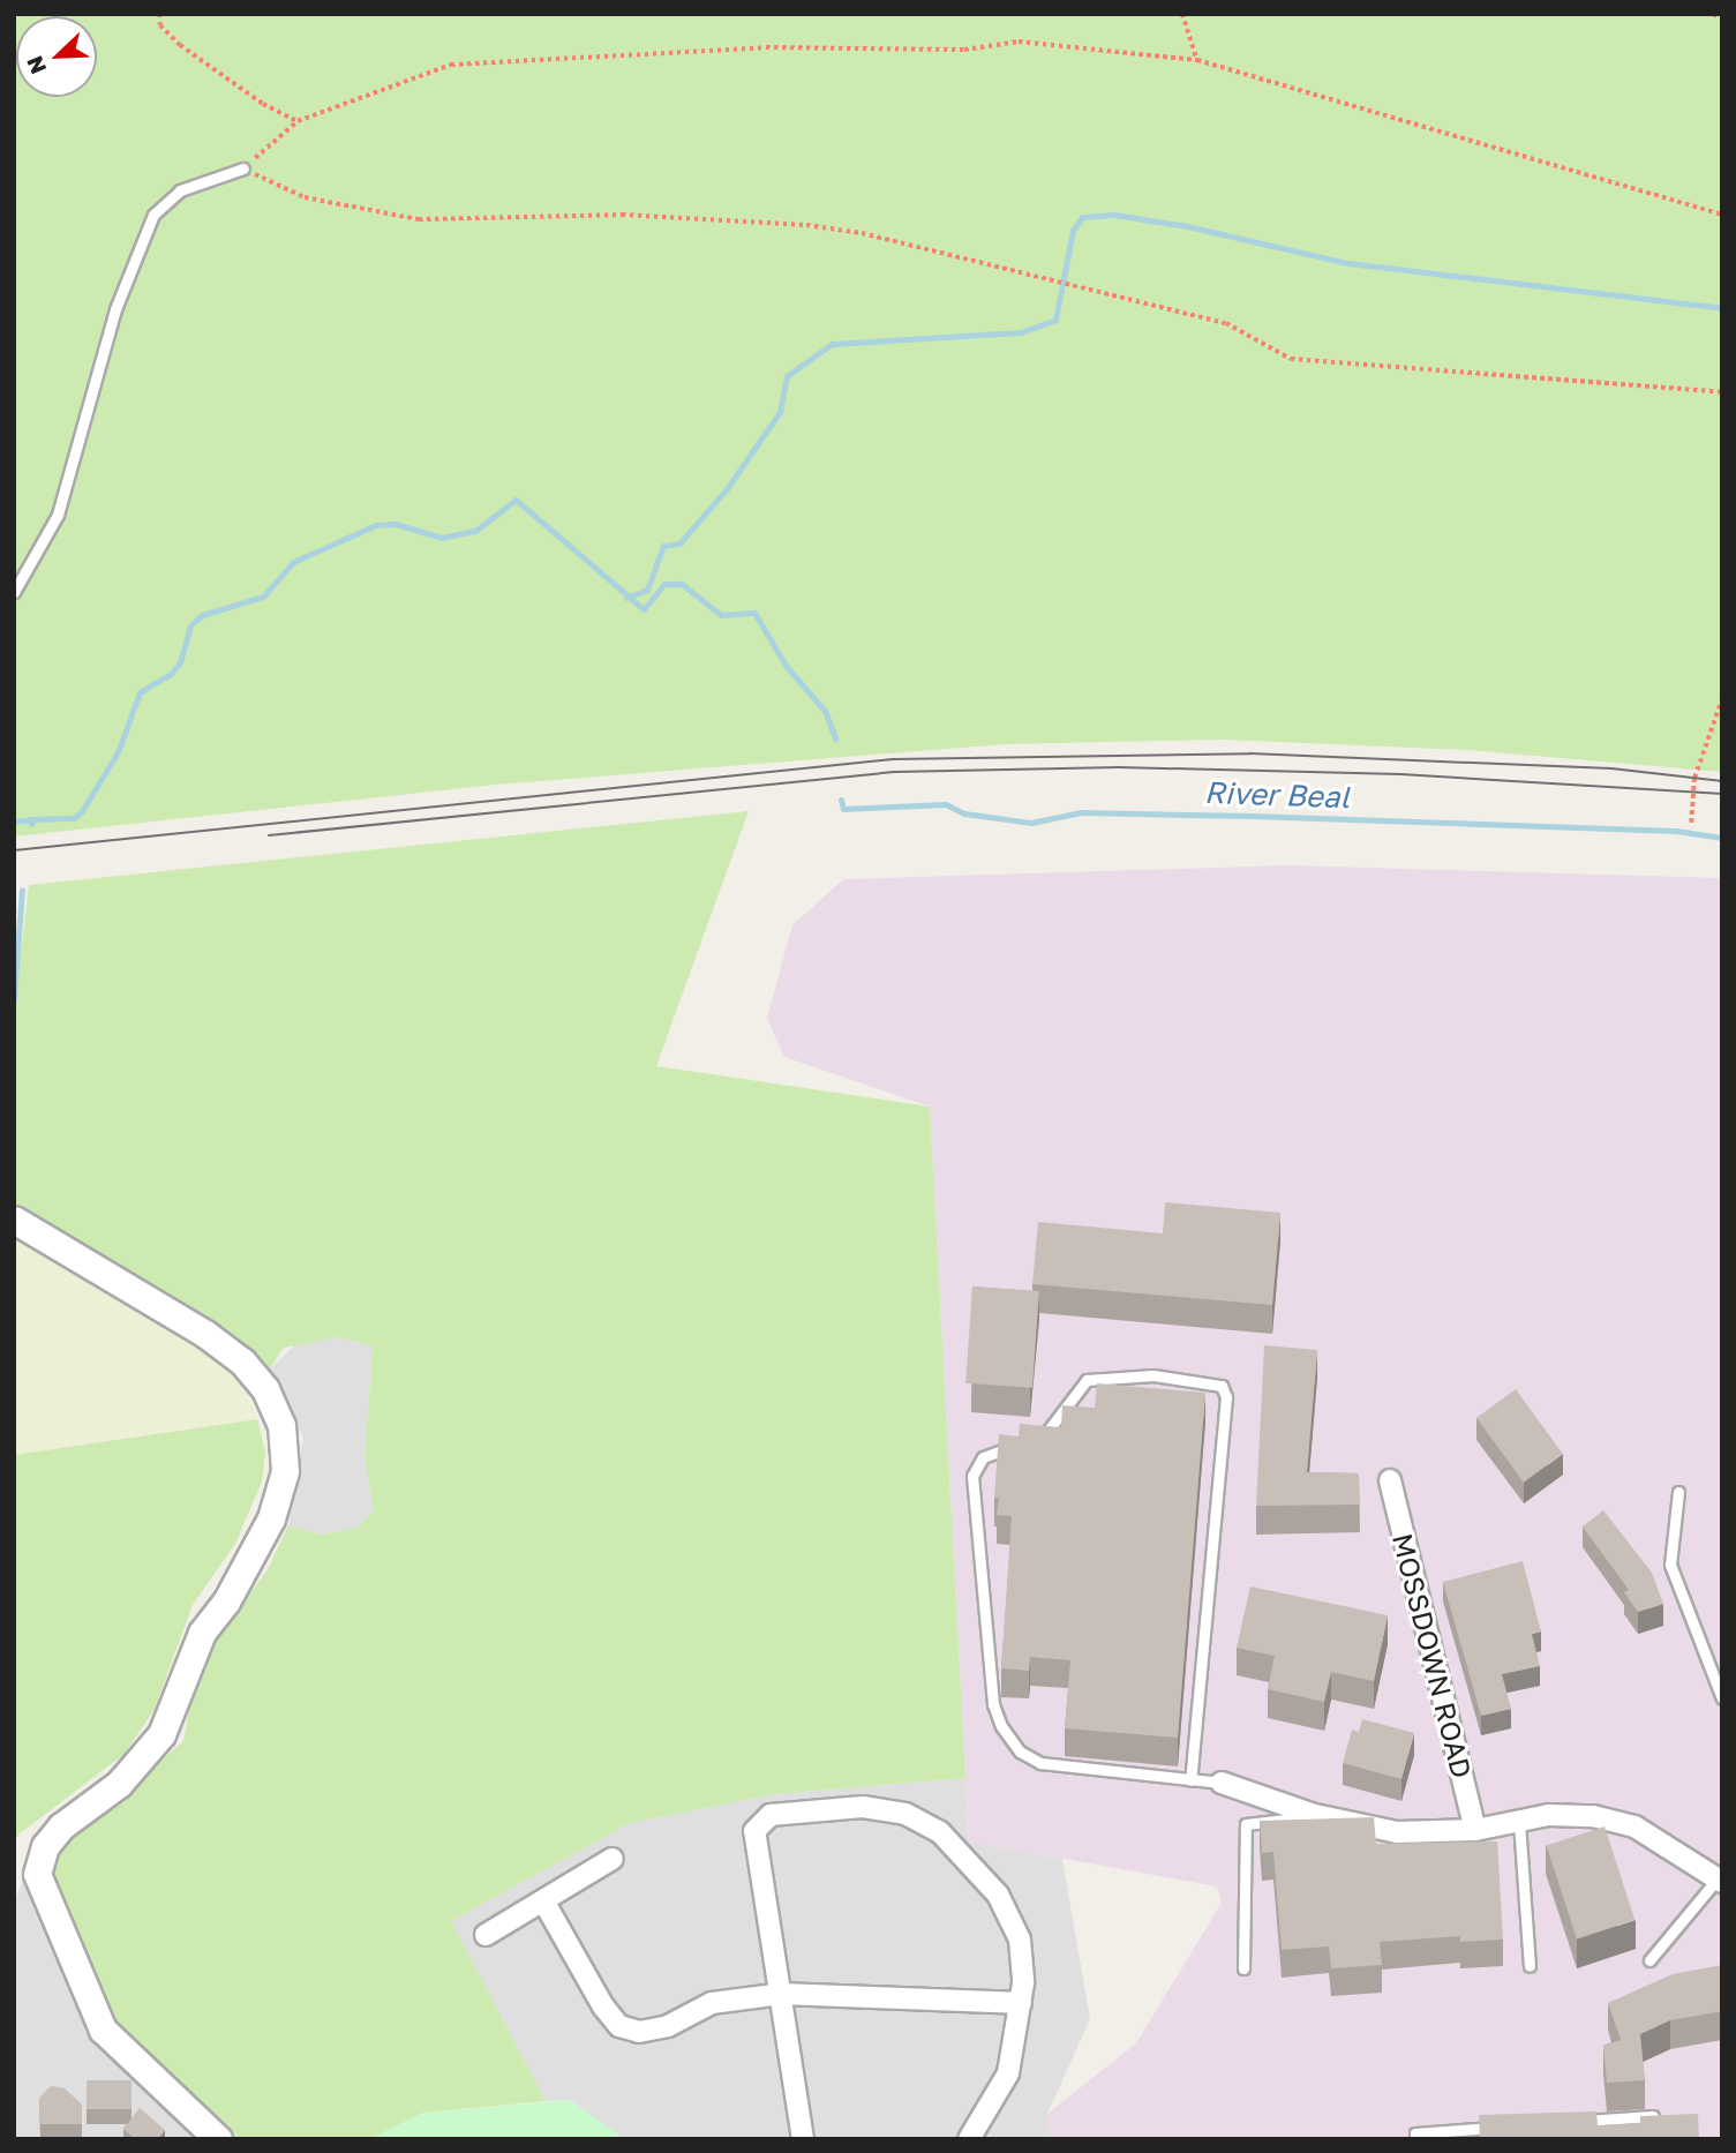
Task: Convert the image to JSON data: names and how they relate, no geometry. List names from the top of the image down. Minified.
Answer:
{"streets":{"street":["MOSSDOWN ROAD"]},"water":["River Beal"],"north":"bottom left"}
